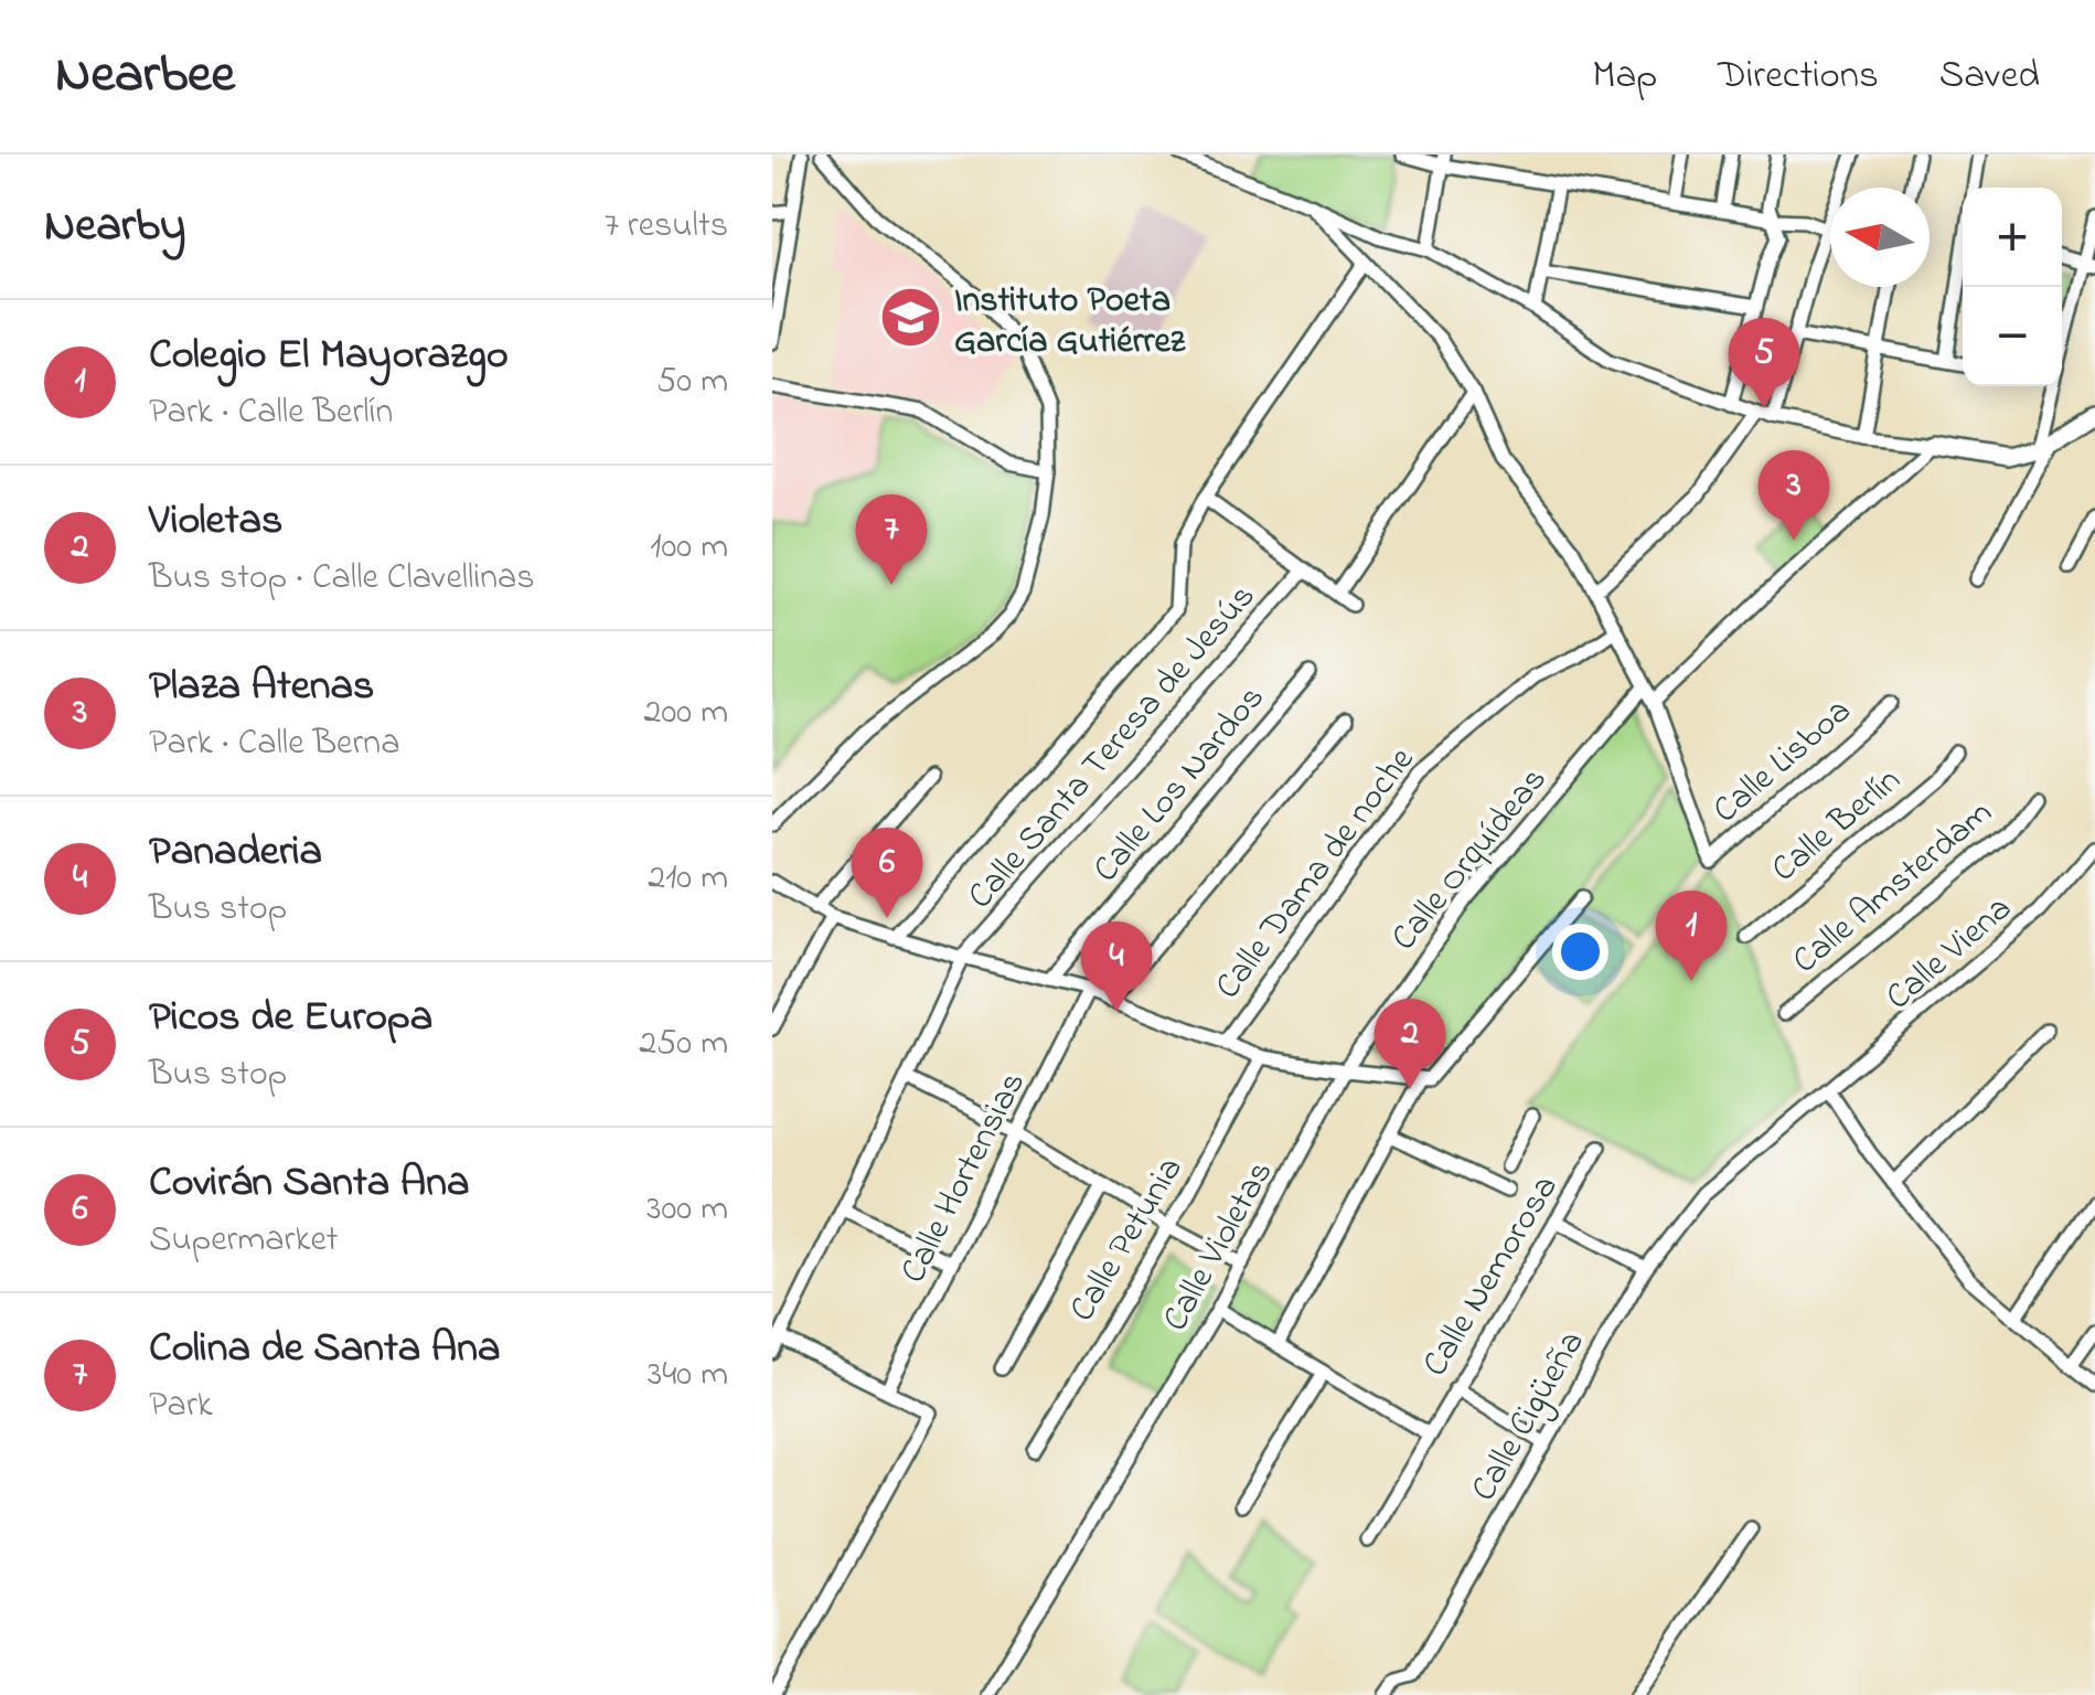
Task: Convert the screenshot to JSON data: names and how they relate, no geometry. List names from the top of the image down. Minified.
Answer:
{"streets":{"street":["Calle Santa Teresa de Jesús","Calle Lisboa","Calle Los Nardos","Calle Berlín","Calle Orquídeas","Calle Dama de noche","Calle Amsterdam","Calle Viena","Calle Hortensias","Calle Petunia","Calle Violetas","Calle Nemorosa","Calle Cigüeña"]},"crossings":[["Calle Orquídeas","Calle Violetas"],["Calle Viena","Calle Cigüeña"]],"places":{"school or university":["Instituto Poeta García Gutiérrez"]},"north":"left","page":{"header":"Nearbee","nav":["Map","Directions","Saved"],"heading":["Nearby","7 results"],"map_buttons":["+","−"],"list":[{"mark":"1","name":"Colegio El Mayorazgo","note":"Park · Calle Berlín","value":"50 m"},{"mark":"2","name":"Violetas","note":"Bus stop · Calle Clavellinas","value":"100 m"},{"mark":"3","name":"Plaza Atenas","note":"Park · Calle Berna","value":"200 m"},{"mark":"4","name":"Panaderia","note":"Bus stop","value":"210 m"},{"mark":"5","name":"Picos de Europa","note":"Bus stop","value":"250 m"},{"mark":"6","name":"Covirán Santa Ana","note":"Supermarket","value":"300 m"},{"mark":"7","name":"Colina de Santa Ana","note":"Park","value":"340 m"}],"pins":["5","3","7","6","1","4","2"]}}
